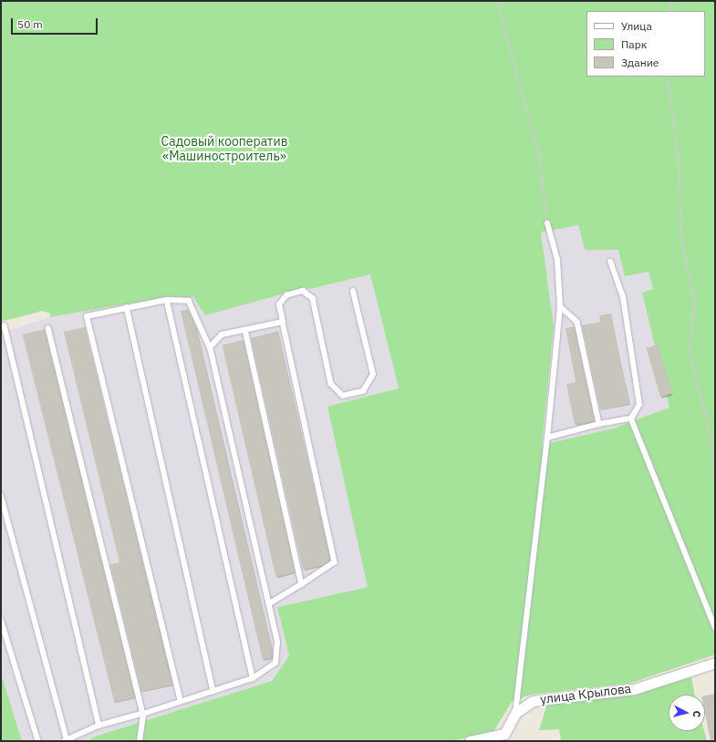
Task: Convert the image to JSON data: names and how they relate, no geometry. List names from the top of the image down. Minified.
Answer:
{"streets":{"street":["улица Крылова"]},"parks":["Садовый кооператив «Машиностроитель»"],"legend":["Улица","Парк","Здание"],"scale_bar":"50 m","north":"right"}
